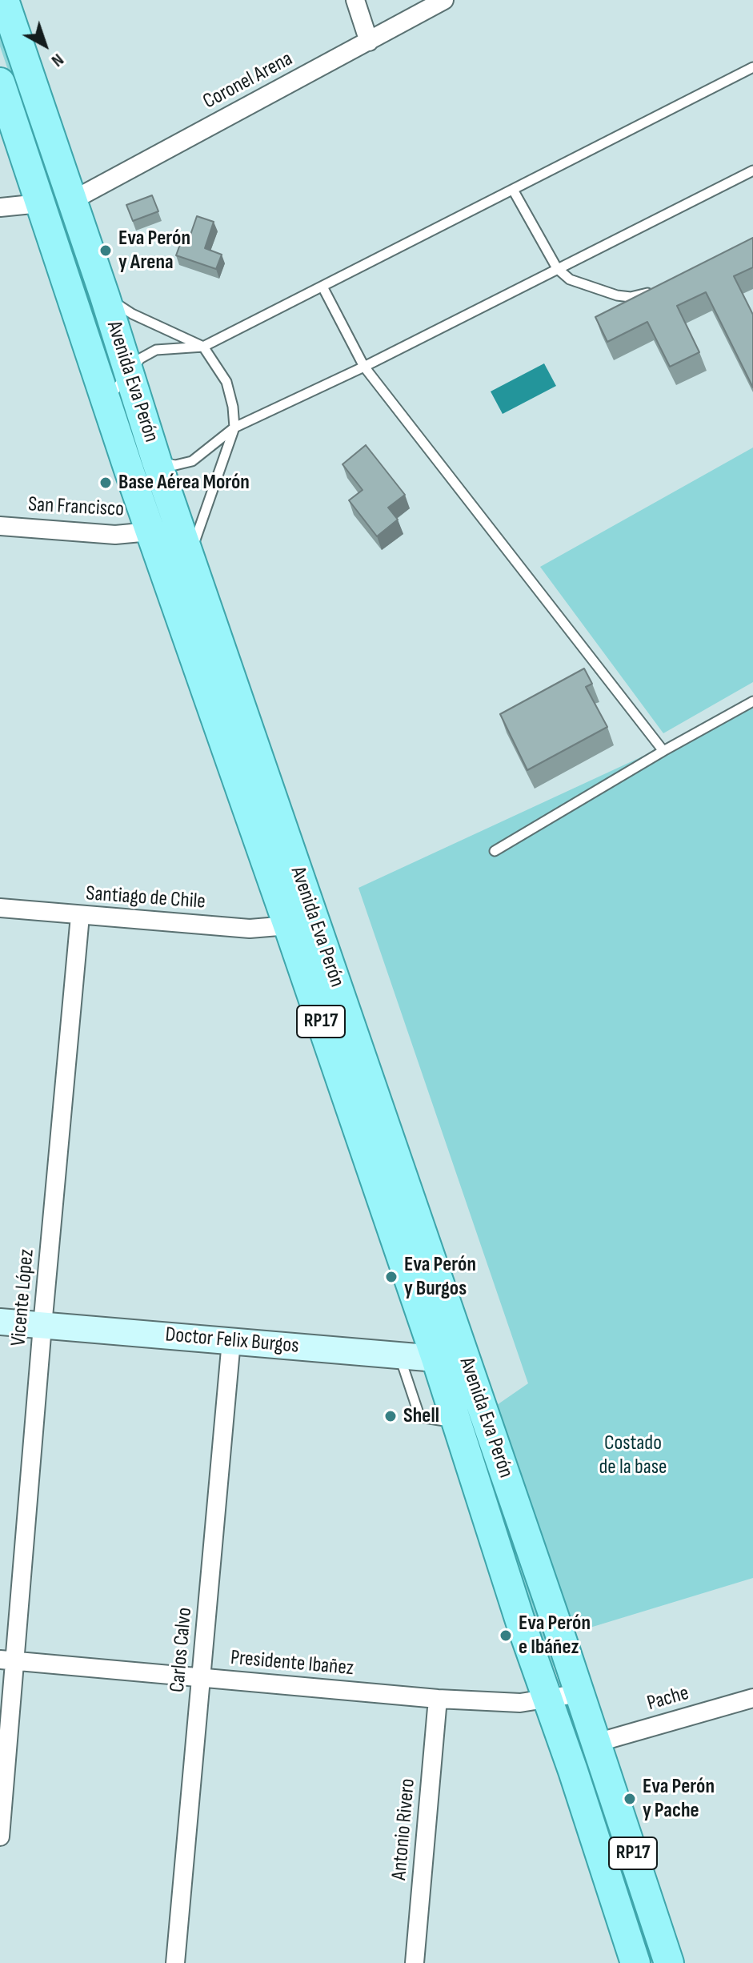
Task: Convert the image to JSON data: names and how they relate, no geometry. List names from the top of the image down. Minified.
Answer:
{"streets":{"main road":["Avenida Eva Perón","RP17"],"street":["Coronel Arena","San Francisco","Santiago de Chile","Vicente López","Doctor Felix Burgos","Carlos Calvo","Presidente Ibañez","Pache","Antonio Rivero"]},"crossings":[["Coronel Arena","Avenida Eva Perón"],["Avenida Eva Perón","San Francisco"],["Avenida Eva Perón","Santiago de Chile"],["Avenida Eva Perón","Doctor Felix Burgos"],["Avenida Eva Perón","Presidente Ibañez"],["Avenida Eva Perón","Pache"],["Santiago de Chile","Vicente López"],["Vicente López","Doctor Felix Burgos"],["Vicente López","Presidente Ibañez"],["Doctor Felix Burgos","Carlos Calvo"],["Carlos Calvo","Presidente Ibañez"],["Presidente Ibañez","Antonio Rivero"]],"parks":["Costado de la base"],"places":["Eva Perón y Arena","Base Aérea Morón","Eva Perón y Burgos","Shell","Eva Perón e Ibáñez","Eva Perón y Pache"],"north":"bottom right"}
